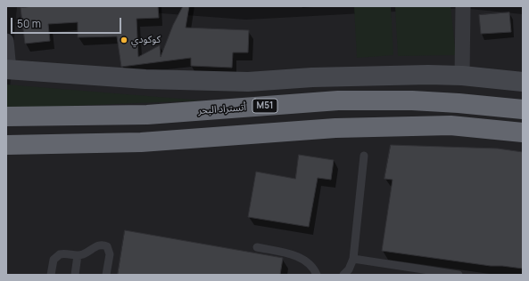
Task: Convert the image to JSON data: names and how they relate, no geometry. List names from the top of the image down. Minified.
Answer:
{"streets":{"highway":["M51","أتستراد البحر"]},"places":["كوكودي"],"scale_bar":"50 m"}
